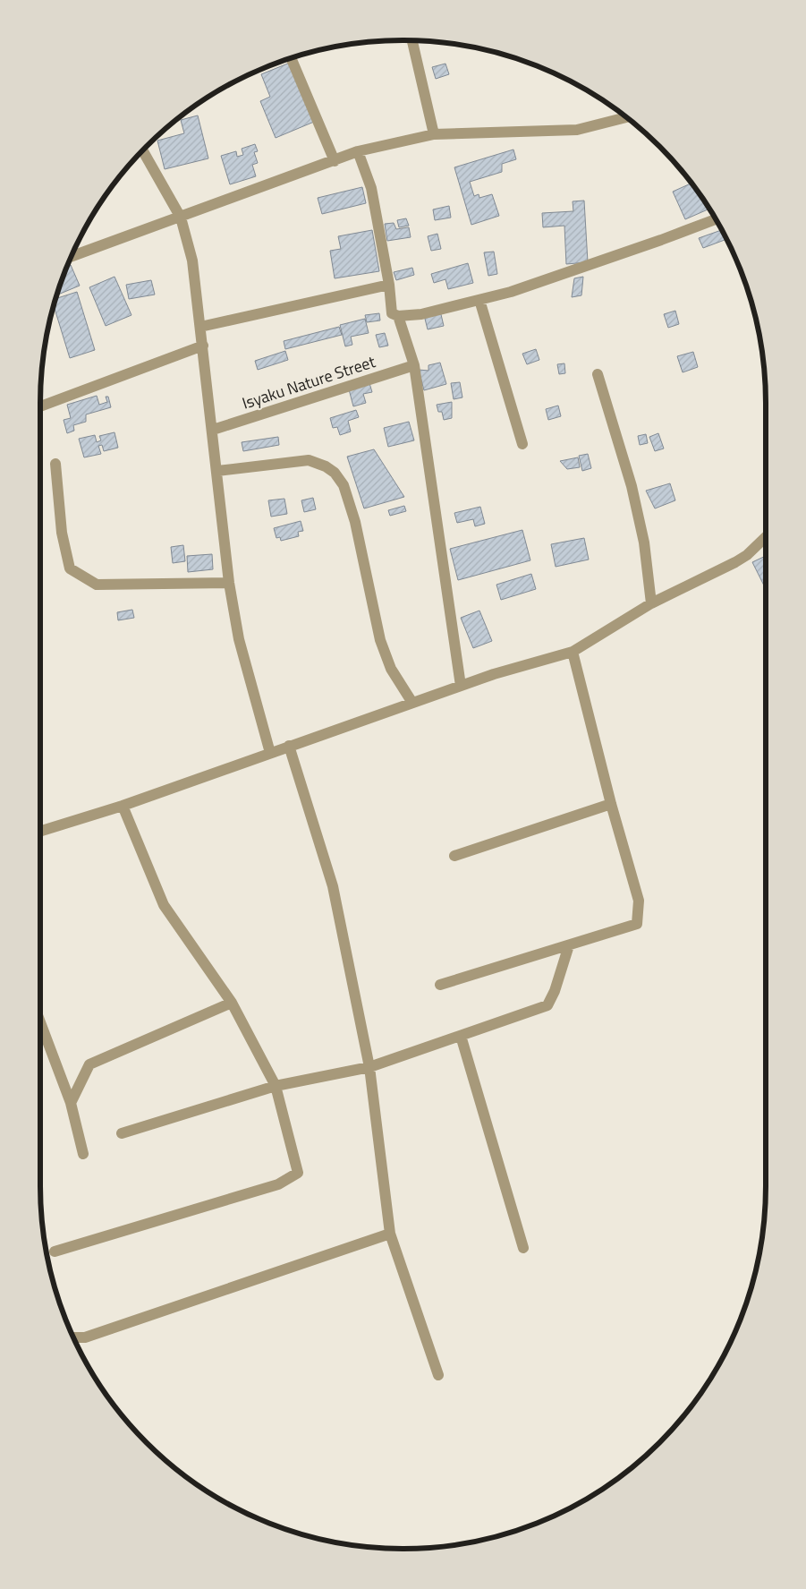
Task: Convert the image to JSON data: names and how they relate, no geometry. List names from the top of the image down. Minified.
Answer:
{"streets":{"street":["Isyaku Nature Street"]}}
